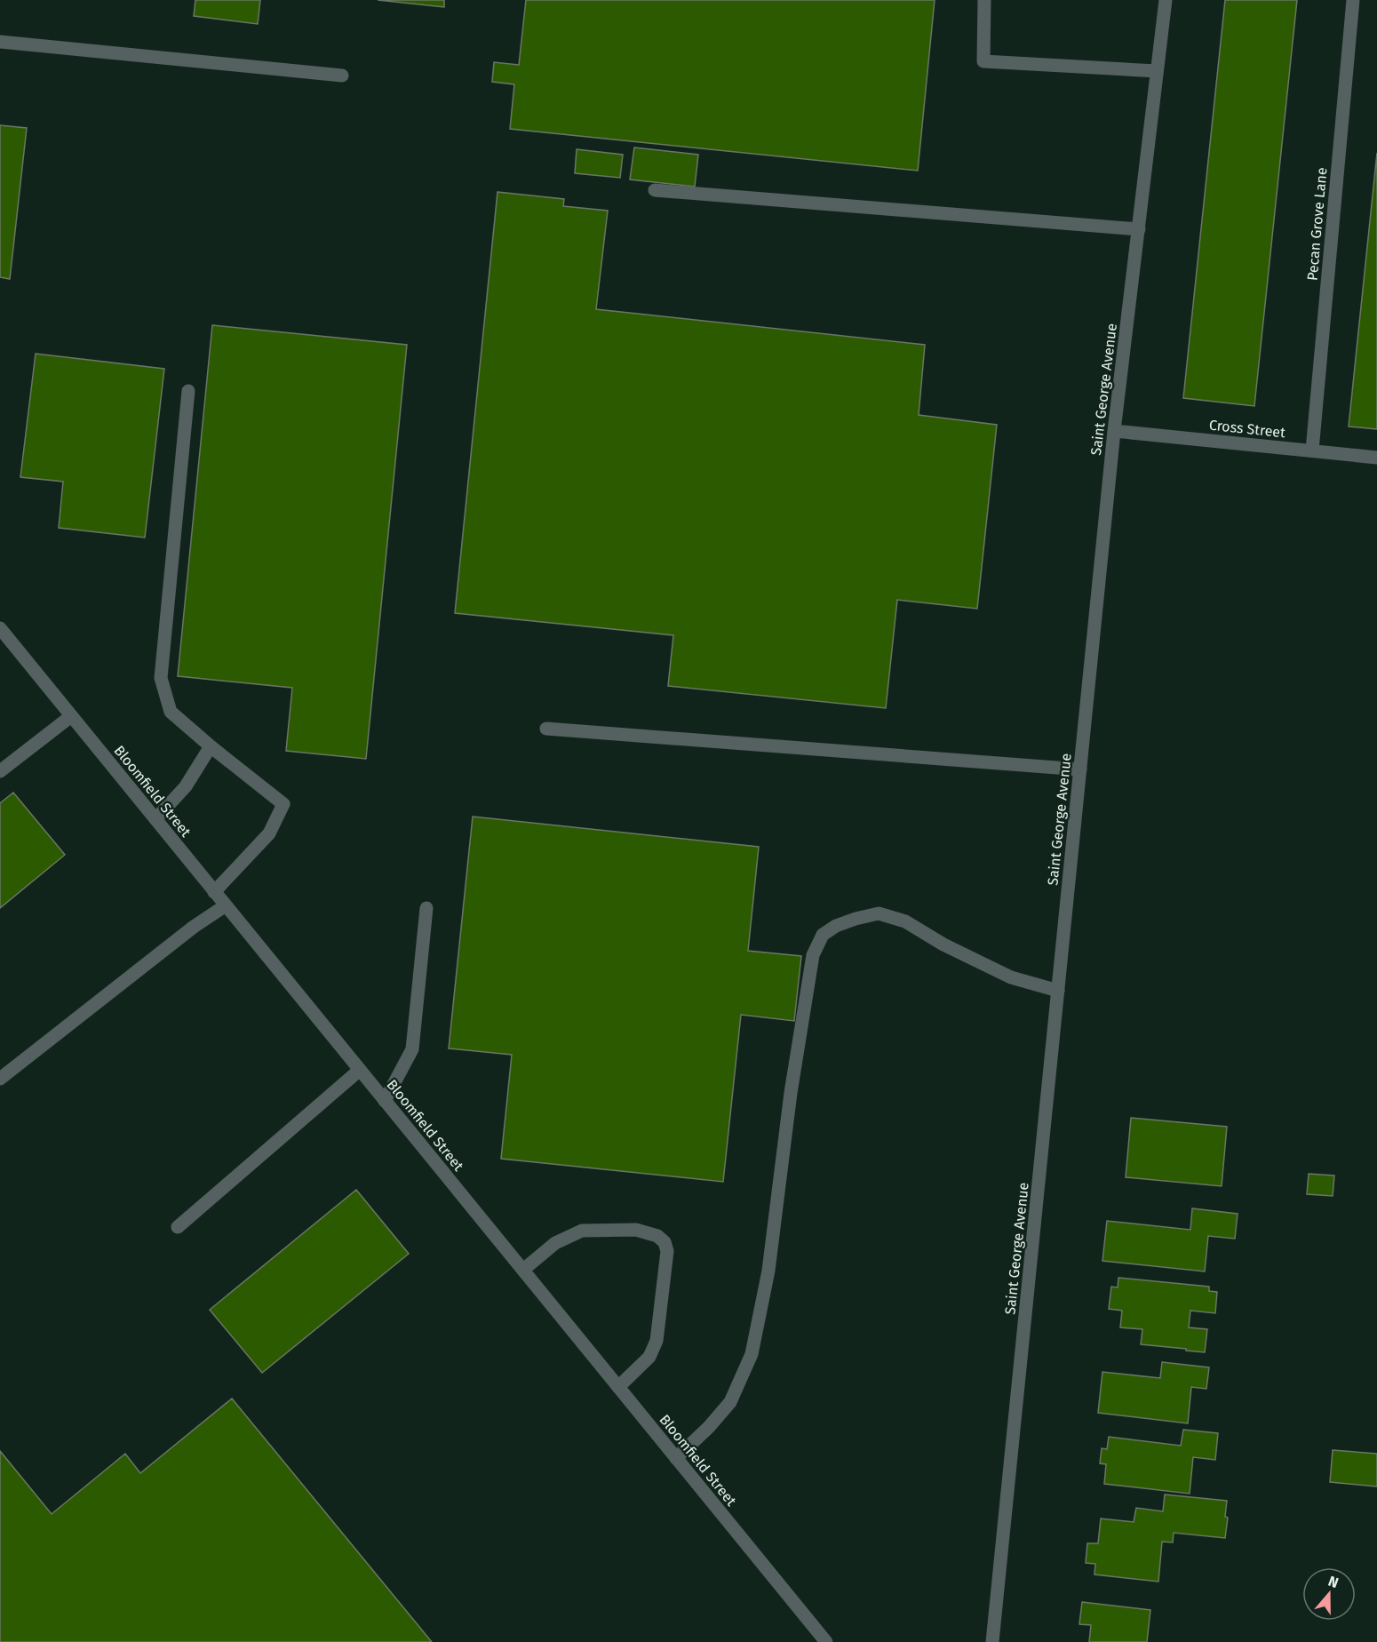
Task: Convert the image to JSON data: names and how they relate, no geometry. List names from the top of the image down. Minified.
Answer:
{"streets":{"street":["Pecan Grove Lane","Saint George Avenue","Cross Street","Bloomfield Street"]},"crossings":[["Pecan Grove Lane","Cross Street"],["Saint George Avenue","Cross Street"]],"north":"top"}
